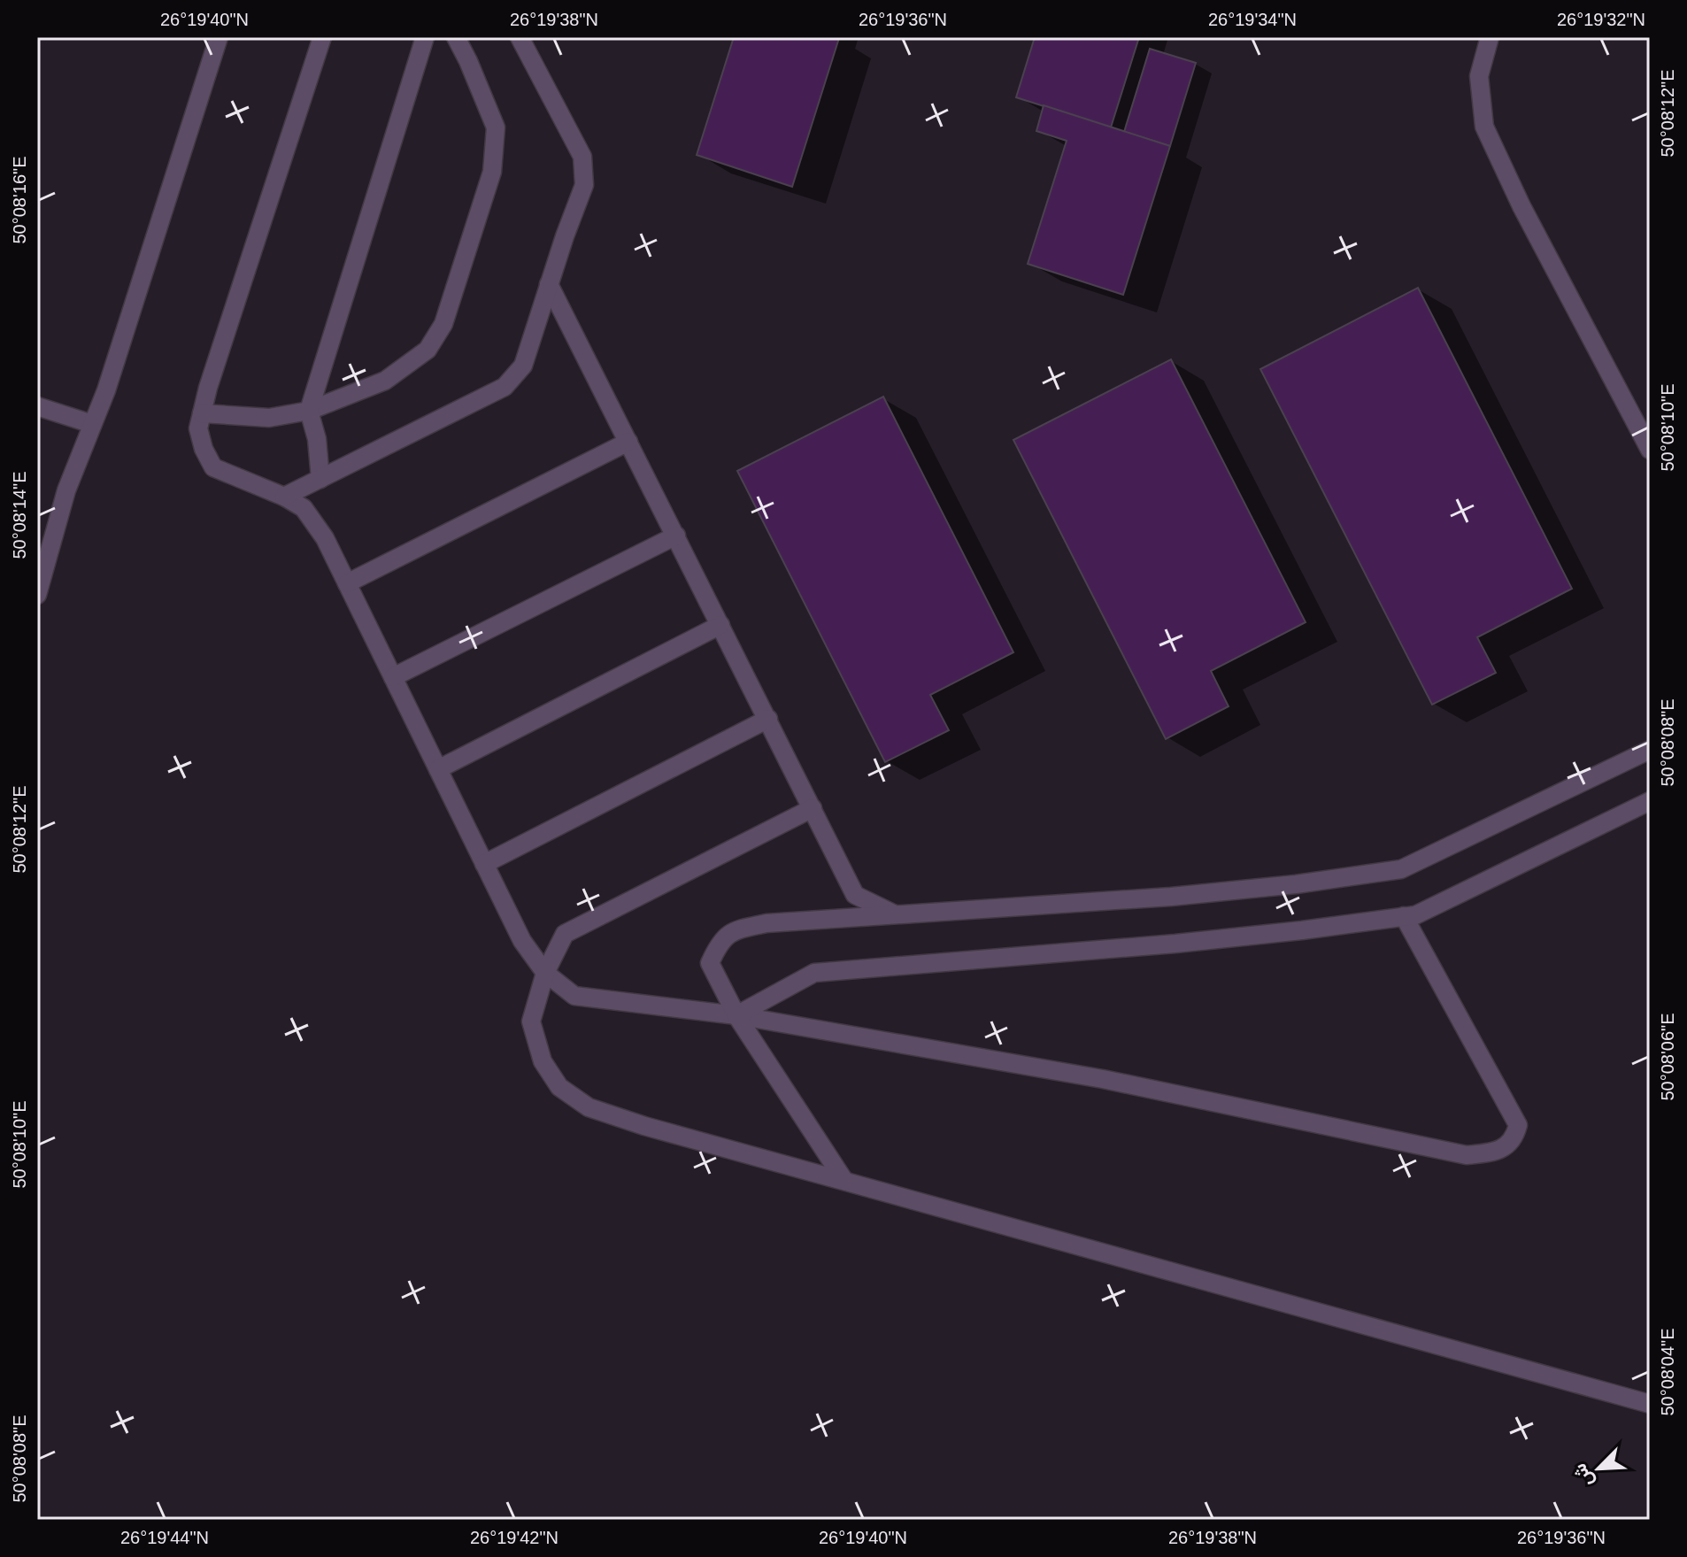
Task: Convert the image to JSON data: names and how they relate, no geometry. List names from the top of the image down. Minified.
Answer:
{"north":"bottom left","coordinates":["26°19'40\"N","26°19'38\"N","26°19'36\"N","26°19'34\"N","26°19'32\"N","50°08'12\"E","50°08'16\"E","50°08'10\"E","50°08'14\"E","50°08'08\"E","50°08'06\"E","50°08'04\"E","26°19'44\"N","26°19'42\"N"]}
